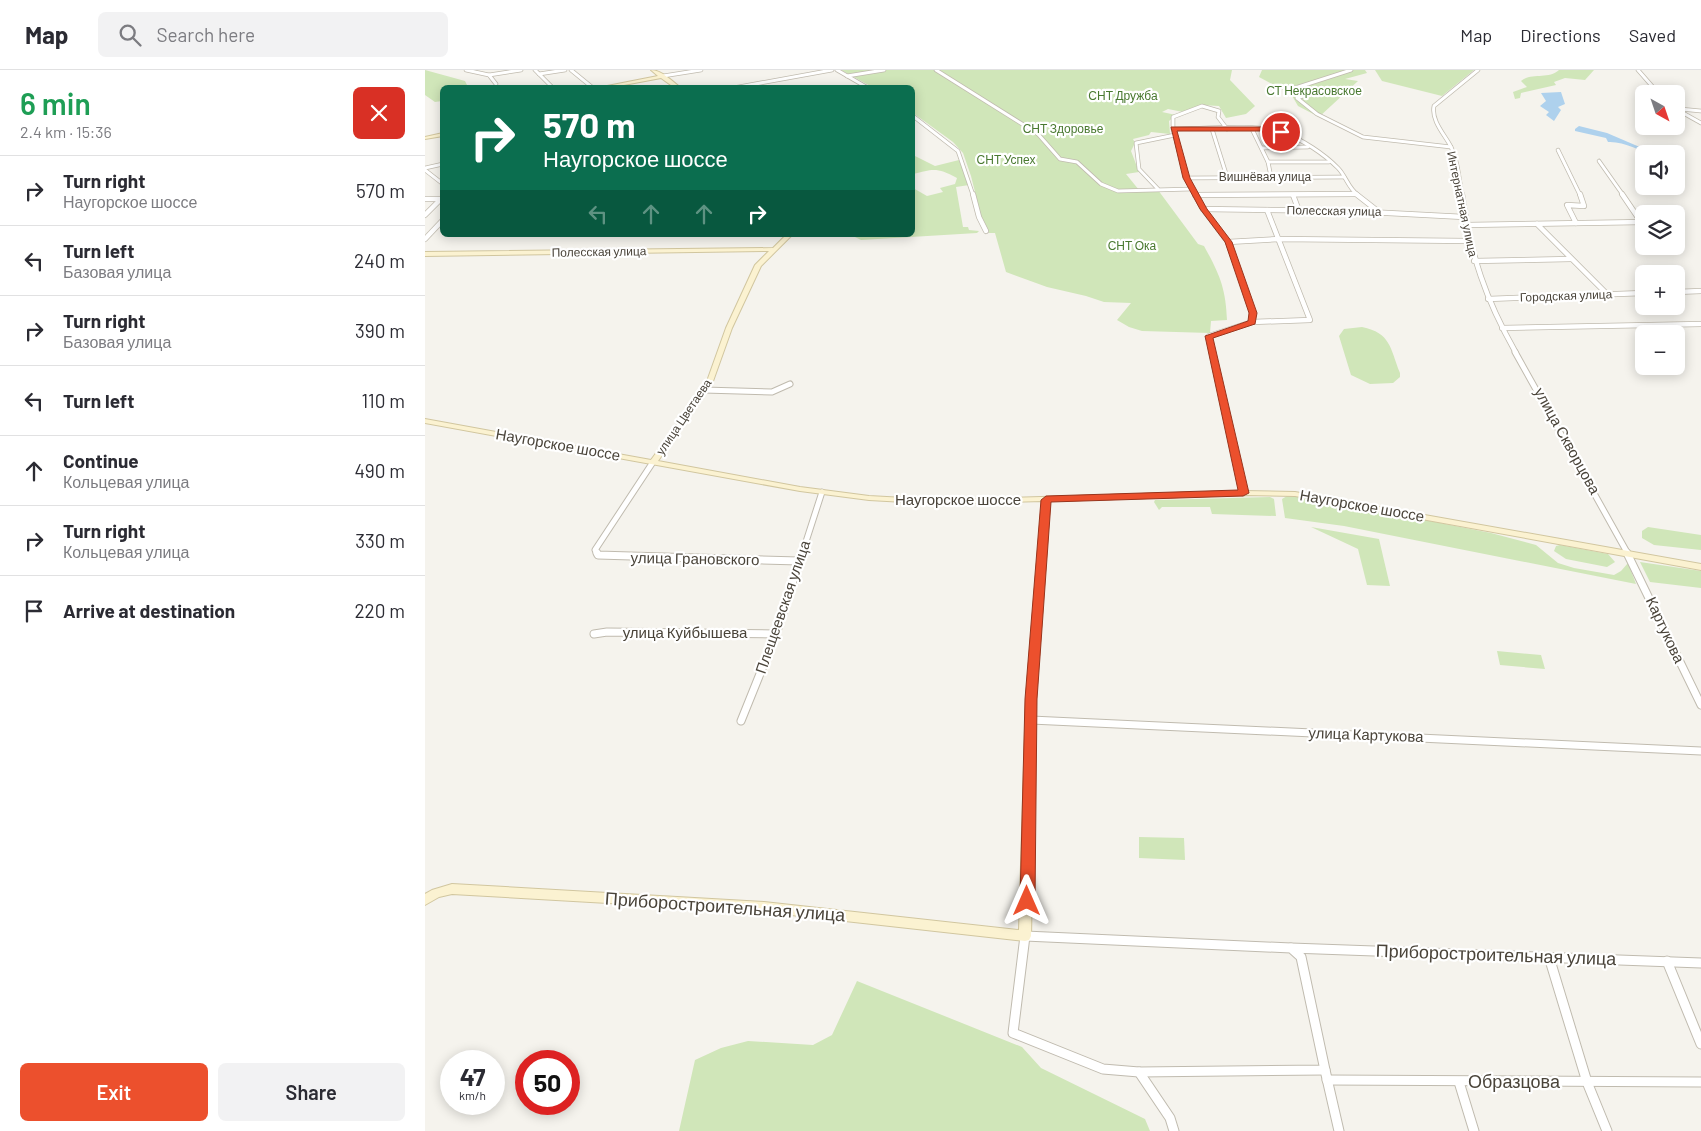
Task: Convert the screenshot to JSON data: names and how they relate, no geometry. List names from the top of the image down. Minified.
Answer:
{"streets":{"main road":["Полесская улица","улица Цветаева","Наугорское шоссе","Приборостроительная улица"],"street":["Вишнёвая улица","Интернатная улица","Городская улица","улица Скворцова","улица Грановского","Плещеевская улица","Картукова","улица Куйбышева","улица Картукова","Образцова"]},"crossings":[["Интернатная улица","Полесская улица"],["Интернатная улица","Городская улица"],["Интернатная улица","улица Скворцова"],["Полесская улица","улица Цветаева"],["улица Цветаева","Наугорское шоссе"],["улица Цветаева","улица Грановского"],["улица Скворцова","Наугорское шоссе"],["улица Скворцова","Картукова"],["Наугорское шоссе","Плещеевская улица"],["Наугорское шоссе","Картукова"],["улица Грановского","Плещеевская улица"],["Плещеевская улица","улица Куйбышева"]],"parks":["СТ Некрасовское","СНТ Дружба","СНТ Здоровье","СНТ Успех","СНТ Ока"],"north":"bottom right","page":{"header":"Map","search":"Search here","nav":["Map","Directions","Saved"],"heading":["6 min","2.4 km · 15:36"],"map_buttons":["+","−"],"turn":["570 m","Наугорское шоссе"],"list":[{"name":"Turn right","note":"Наугорское шоссе","value":"570 m"},{"name":"Turn left","note":"Базовая улица","value":"240 m"},{"name":"Turn right","note":"Базовая улица","value":"390 m"},{"name":"Turn left","value":"110 m"},{"name":"Continue","note":"Кольцевая улица","value":"490 m"},{"name":"Turn right","note":"Кольцевая улица","value":"330 m"},{"name":"Arrive at destination","value":"220 m"}],"speed":"47 km/h","limit":"50","buttons":["Exit","Share"]}}
